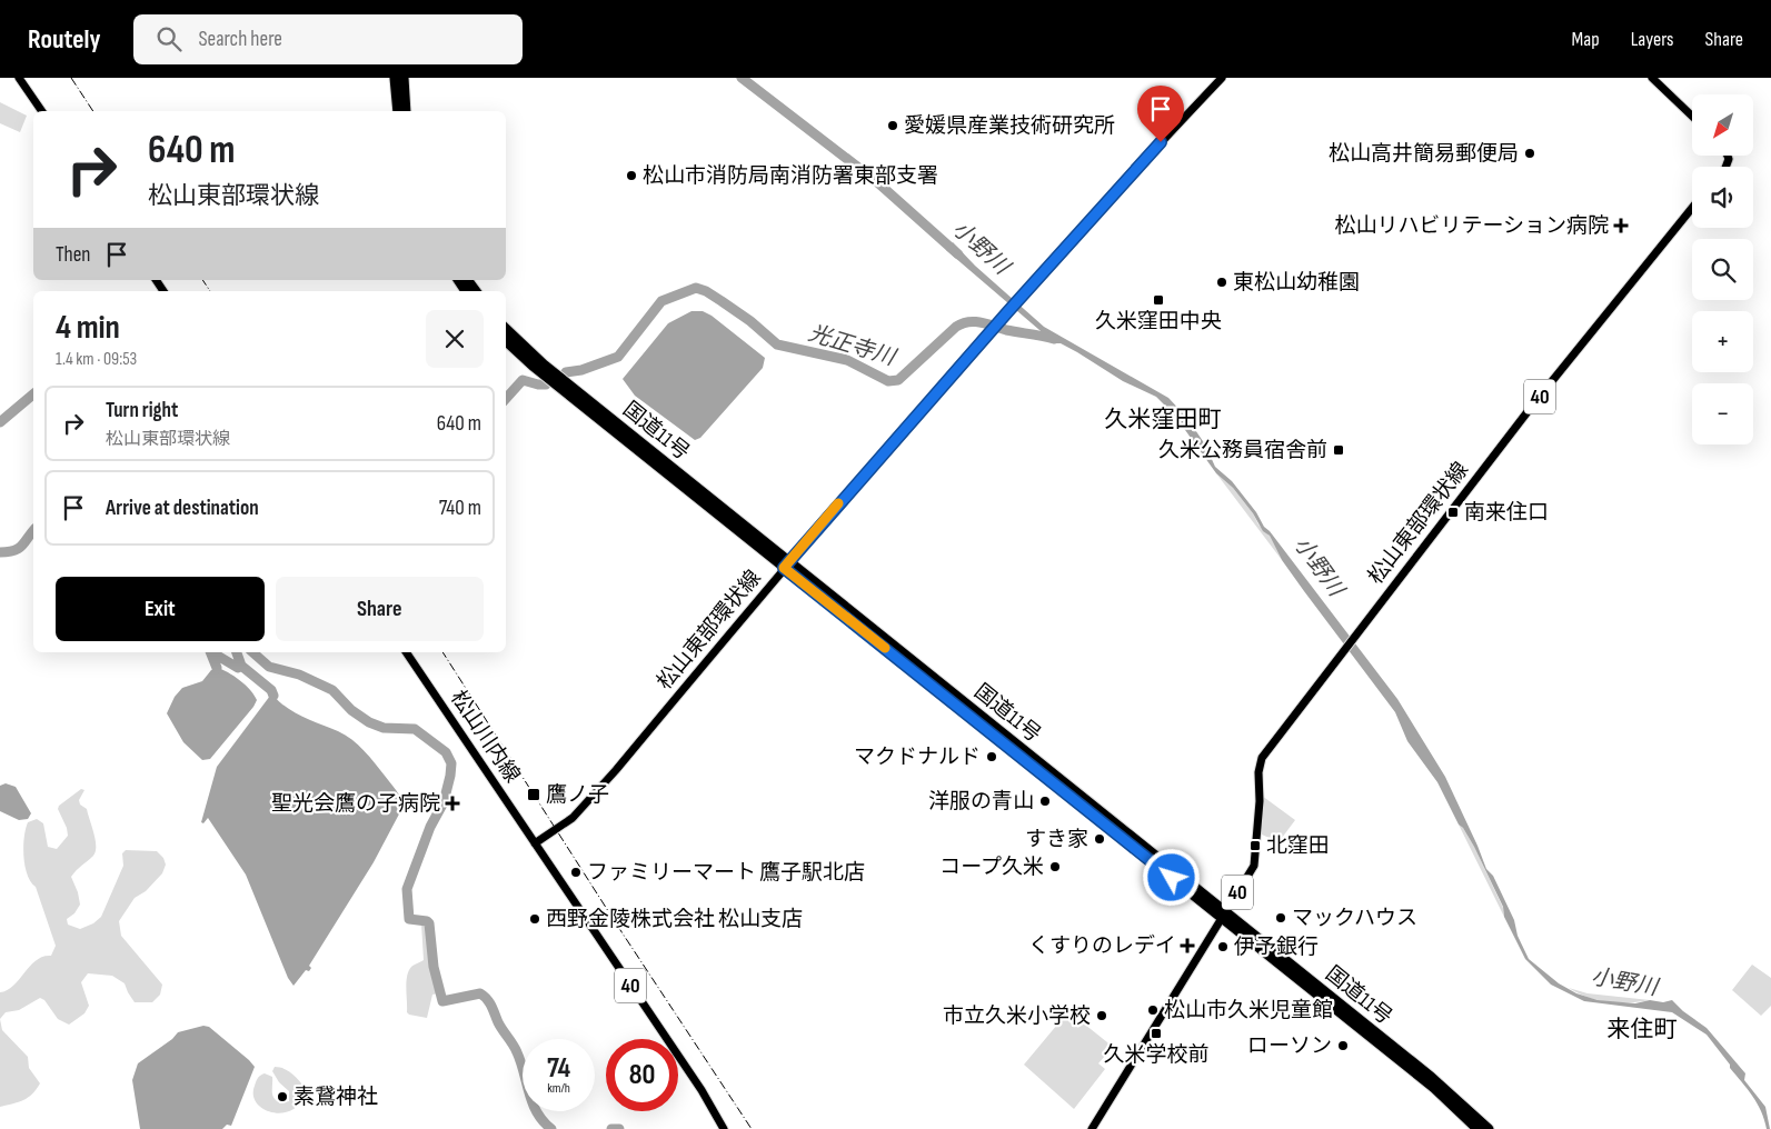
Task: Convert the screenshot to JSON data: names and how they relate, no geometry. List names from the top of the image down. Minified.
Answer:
{"streets":{"highway":["国道11号"],"main road":["40","松山東部環状線","松山川内線"]},"crossings":[["40","松山東部環状線"],["40","松山川内線"],["国道11号","松山東部環状線"],["松山東部環状線","松山川内線"]],"districts":["久米窪田町","来住町"],"water":["小野川","光正寺川"],"places":{"other":["愛媛県産業技術研究所","松山高井簡易郵便局","松山市消防局南消防署東部支署","東松山幼稚園","マクドナルド","洋服の青山","すき家","コープ久米","ファミリーマート 鷹子駅北店","マックハウス","西野金陵株式会社 松山支店","伊予銀行","松山市久米児童館","市立久米小学校","ローソン","素鵞神社"],"health":["松山リハビリテーション病院","聖光会鷹の子病院","くすりのレデイ"],"transit":["久米窪田中央","久米公務員宿舎前","南来住口","鷹ノ子","北窪田","久米学校前"]},"north":"bottom left","page":{"header":"Routely","search":"Search here","nav":["Map","Layers","Share"],"map_buttons":["+","−"],"turn":["640 m","松山東部環状線"],"then":"Then","heading":["4 min","1.4 km · 09:53"],"list":[{"name":"Turn right","note":"松山東部環状線","value":"640 m"},{"name":"Arrive at destination","value":"740 m"}],"buttons":["Exit","Share"],"speed":"74 km/h","limit":"80"}}
